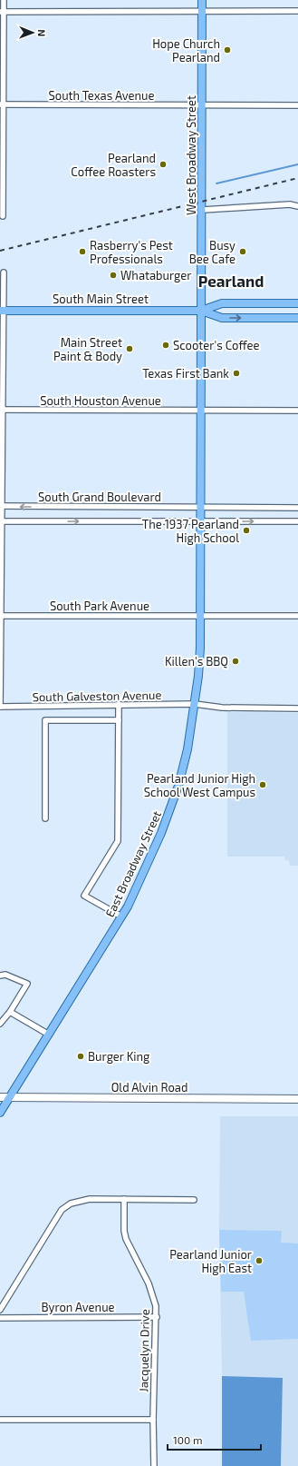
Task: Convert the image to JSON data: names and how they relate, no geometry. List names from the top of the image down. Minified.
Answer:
{"streets":{"main road":["West Broadway Street","South Main Street","East Broadway Street"],"street":["South Texas Avenue","South Houston Avenue","South Grand Boulevard","South Park Avenue","South Galveston Avenue","Old Alvin Road","Byron Avenue","Jacquelyn Drive"]},"crossings":[["South Texas Avenue","West Broadway Street"],["West Broadway Street","South Main Street"],["West Broadway Street","East Broadway Street"],["South Main Street","East Broadway Street"],["South Houston Avenue","East Broadway Street"],["South Grand Boulevard","East Broadway Street"],["South Park Avenue","East Broadway Street"],["South Galveston Avenue","East Broadway Street"],["East Broadway Street","Old Alvin Road"],["Byron Avenue","Jacquelyn Drive"]],"districts":["Pearland"],"places":["Hope Church Pearland","Pearland Coffee Roasters","Rasberry's Pest Professionals","Busy Bee Cafe","Whataburger","Scooter's Coffee","Main Street Paint & Body","Texas First Bank","The 1937 Pearland High School","Killen's BBQ","Pearland Junior High School West Campus","Burger King","Pearland Junior High East"],"scale_bar":"100 m","north":"right"}
